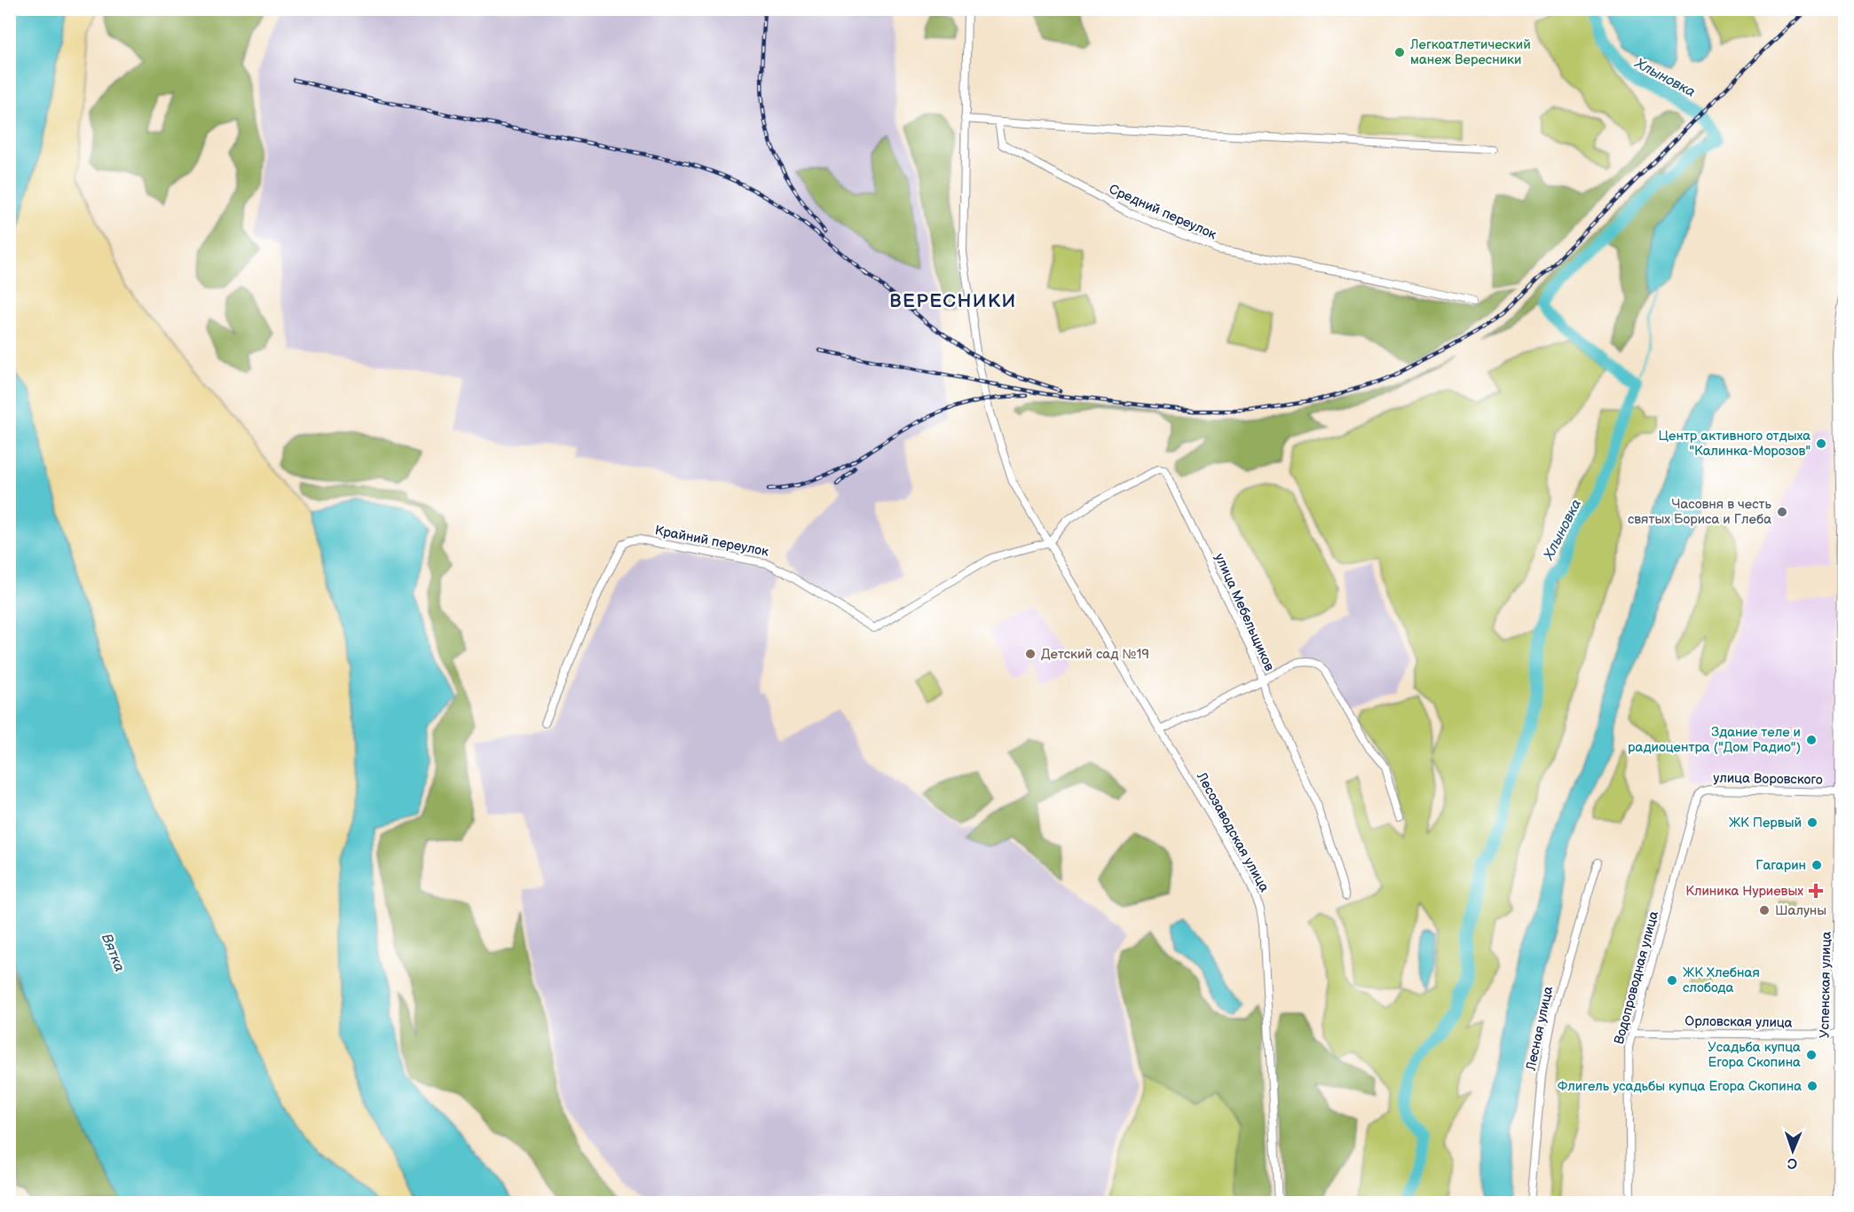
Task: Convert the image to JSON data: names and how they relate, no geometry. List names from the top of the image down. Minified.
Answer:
{"streets":{"street":["Средний переулок","Крайний переулок","улица Мебельщиков","улица Воровского","Лесозаводская улица","Водопроводная улица","Успенская улица","Орловская улица","Лесная улица"]},"crossings":[["Крайний переулок","улица Мебельщиков"],["Крайний переулок","Лесозаводская улица"],["улица Мебельщиков","Лесозаводская улица"],["улица Воровского","Водопроводная улица"],["улица Воровского","Успенская улица"],["Водопроводная улица","Орловская улица"],["Успенская улица","Орловская улица"]],"districts":["ВЕРЕСНИКИ"],"water":["Хлыновка","Вятка"],"places":{"other":["Легкоатлетический манеж Вересники","Центр активного отдыха \"Калинка-Морозов\"","Часовня в честь святых Бориса и Глеба","Детский сад №19","Здание теле и радиоцентра (\"Дом Радио\")","ЖК Первый","Гагарин","Шалуны","ЖК Хлебная слобода","Усадьба купца Егора Скопина","Флигель усадьбы купца Егора Скопина"],"health":["Клиника Нуриевых"]},"north":"bottom"}
